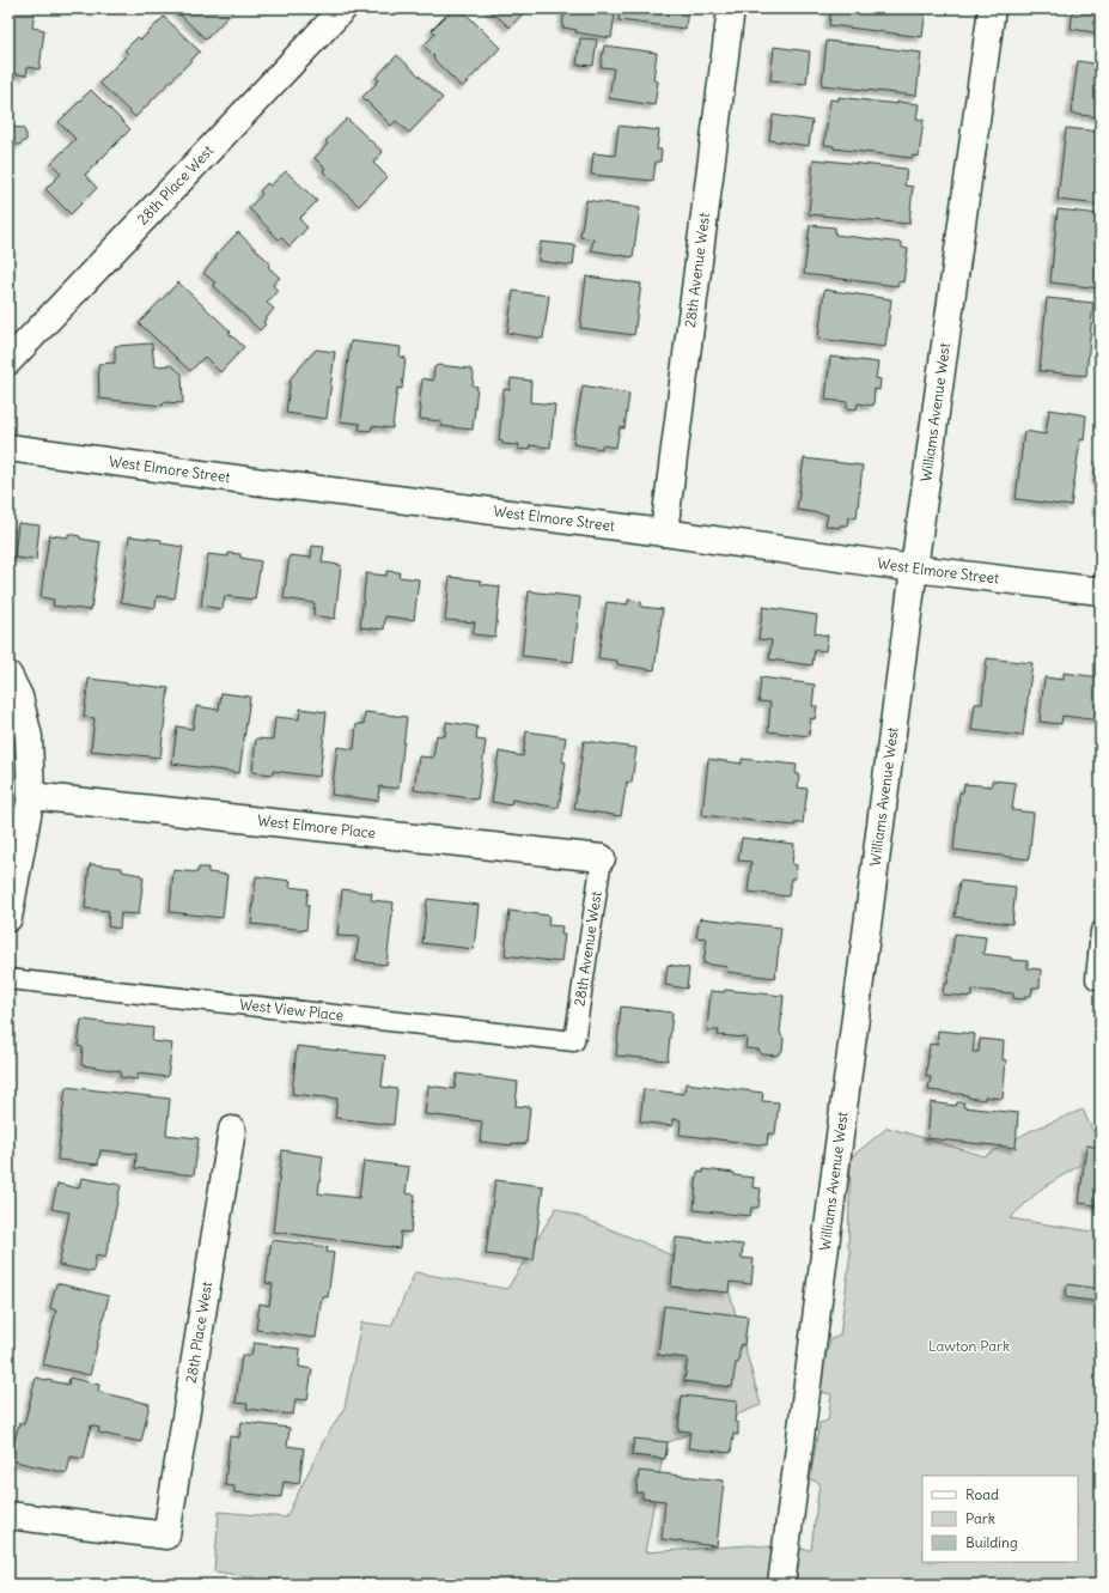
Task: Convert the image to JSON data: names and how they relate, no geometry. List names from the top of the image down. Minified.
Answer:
{"streets":{"street":["28th Place West","28th Avenue West","Williams Avenue West","West Elmore Street","West Elmore Place"],"lane":["West View Place"]},"crossings":[["28th Avenue West","West Elmore Street"],["28th Avenue West","West Elmore Place"],["28th Avenue West","West View Place"],["Williams Avenue West","West Elmore Street"]],"parks":["Lawton Park"],"legend":["Road","Park","Building"]}
